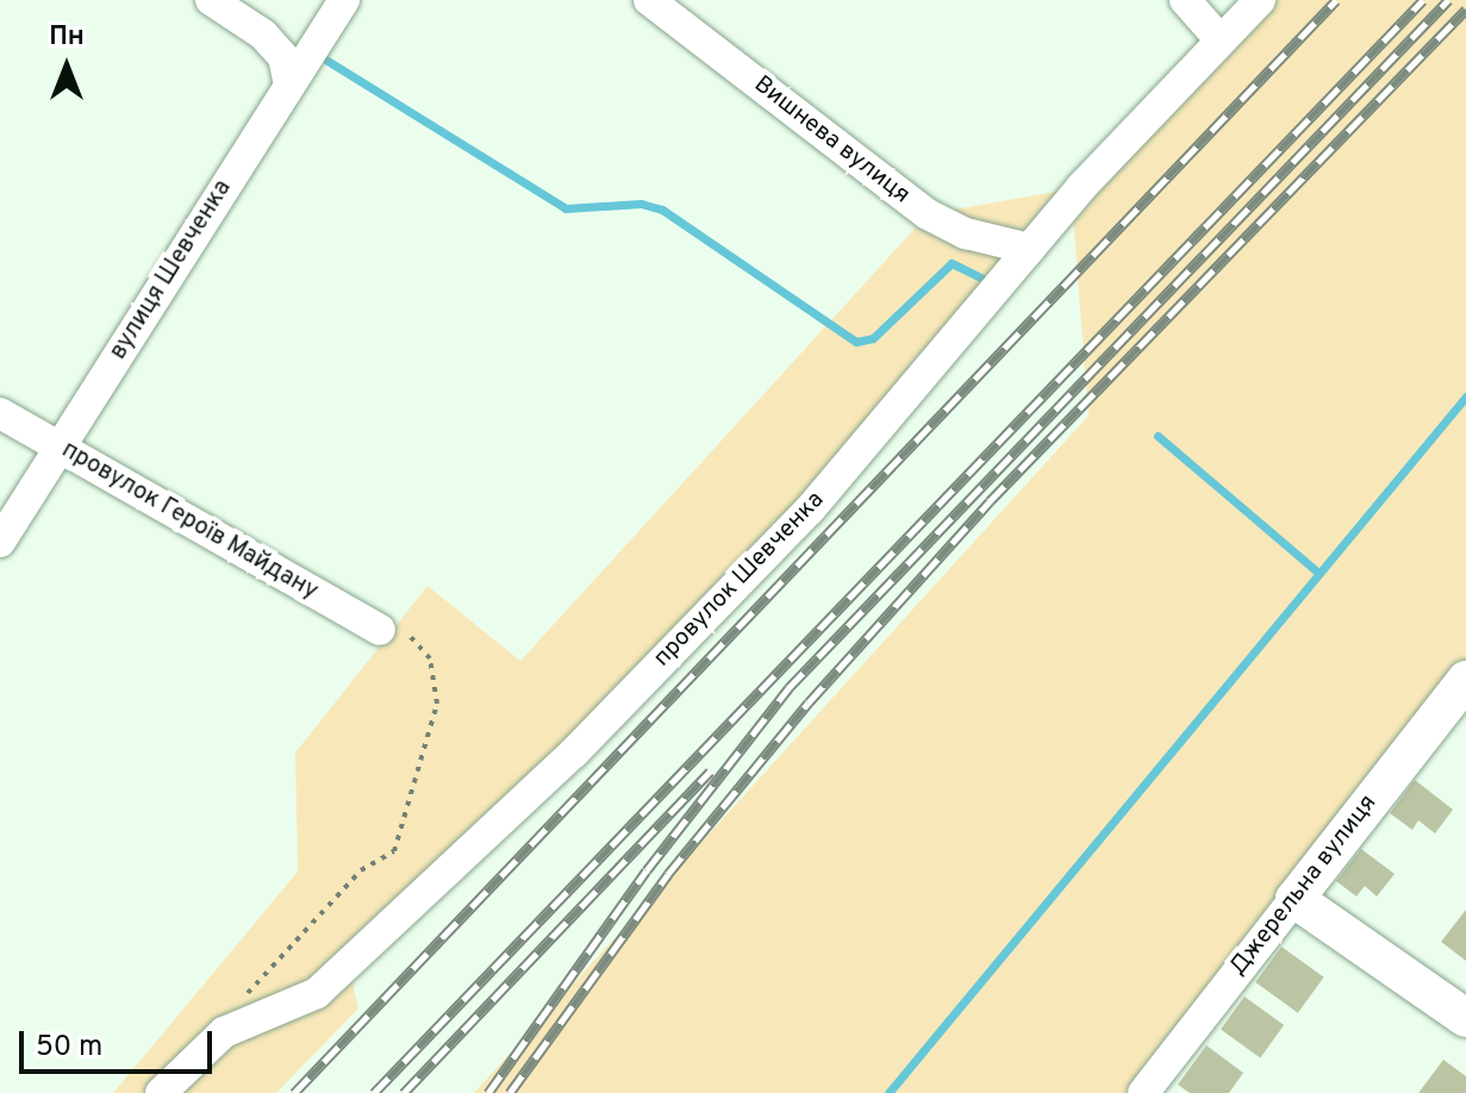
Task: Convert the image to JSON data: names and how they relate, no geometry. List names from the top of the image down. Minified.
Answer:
{"streets":{"street":["Вишнева вулиця","вулиця Шевченка","провулок Героїв Майдану","провулок Шевченка","Джерельна вулиця"]},"crossings":[["Вишнева вулиця","провулок Шевченка"],["вулиця Шевченка","провулок Героїв Майдану"]],"scale_bar":"50 m","north":"top"}
